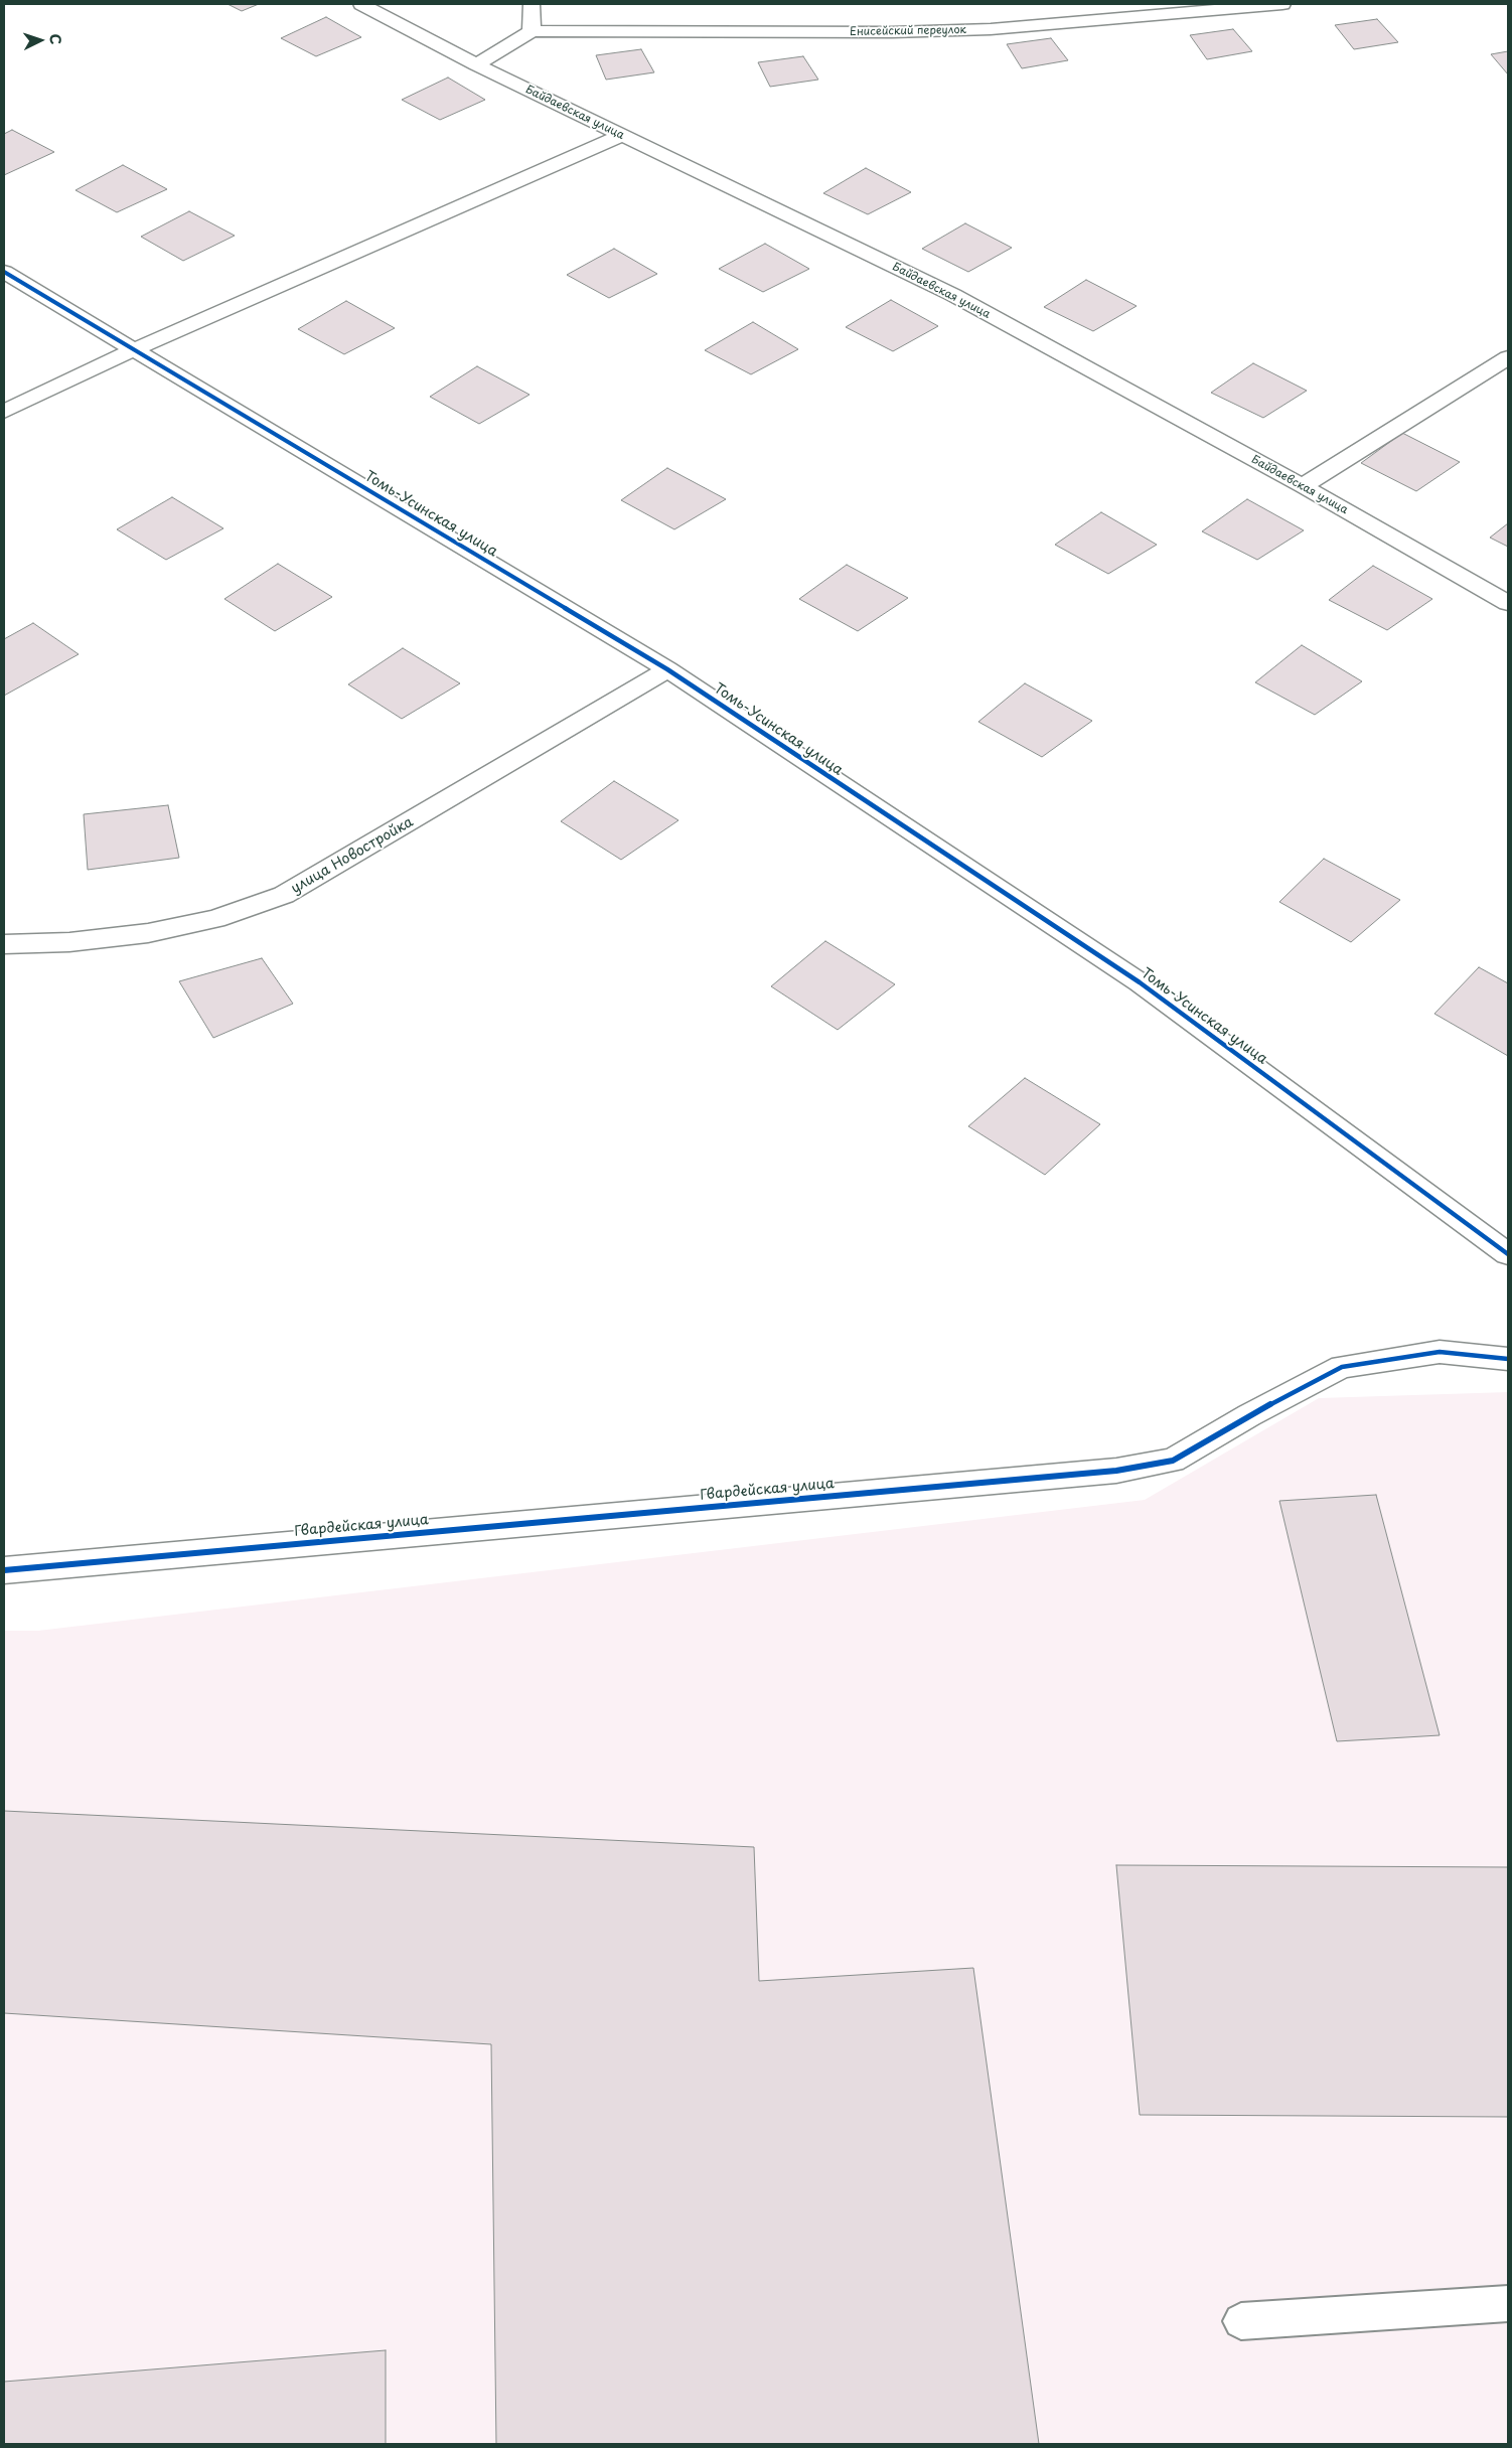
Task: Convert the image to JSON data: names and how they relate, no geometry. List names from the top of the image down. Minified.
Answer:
{"streets":{"street":["Енисейский переулок","Байдаевская улица","Томь-Усинская улица","улица Новостройка","Гвардейская улица"]},"crossings":[["Томь-Усинская улица","улица Новостройка"]],"north":"right"}
